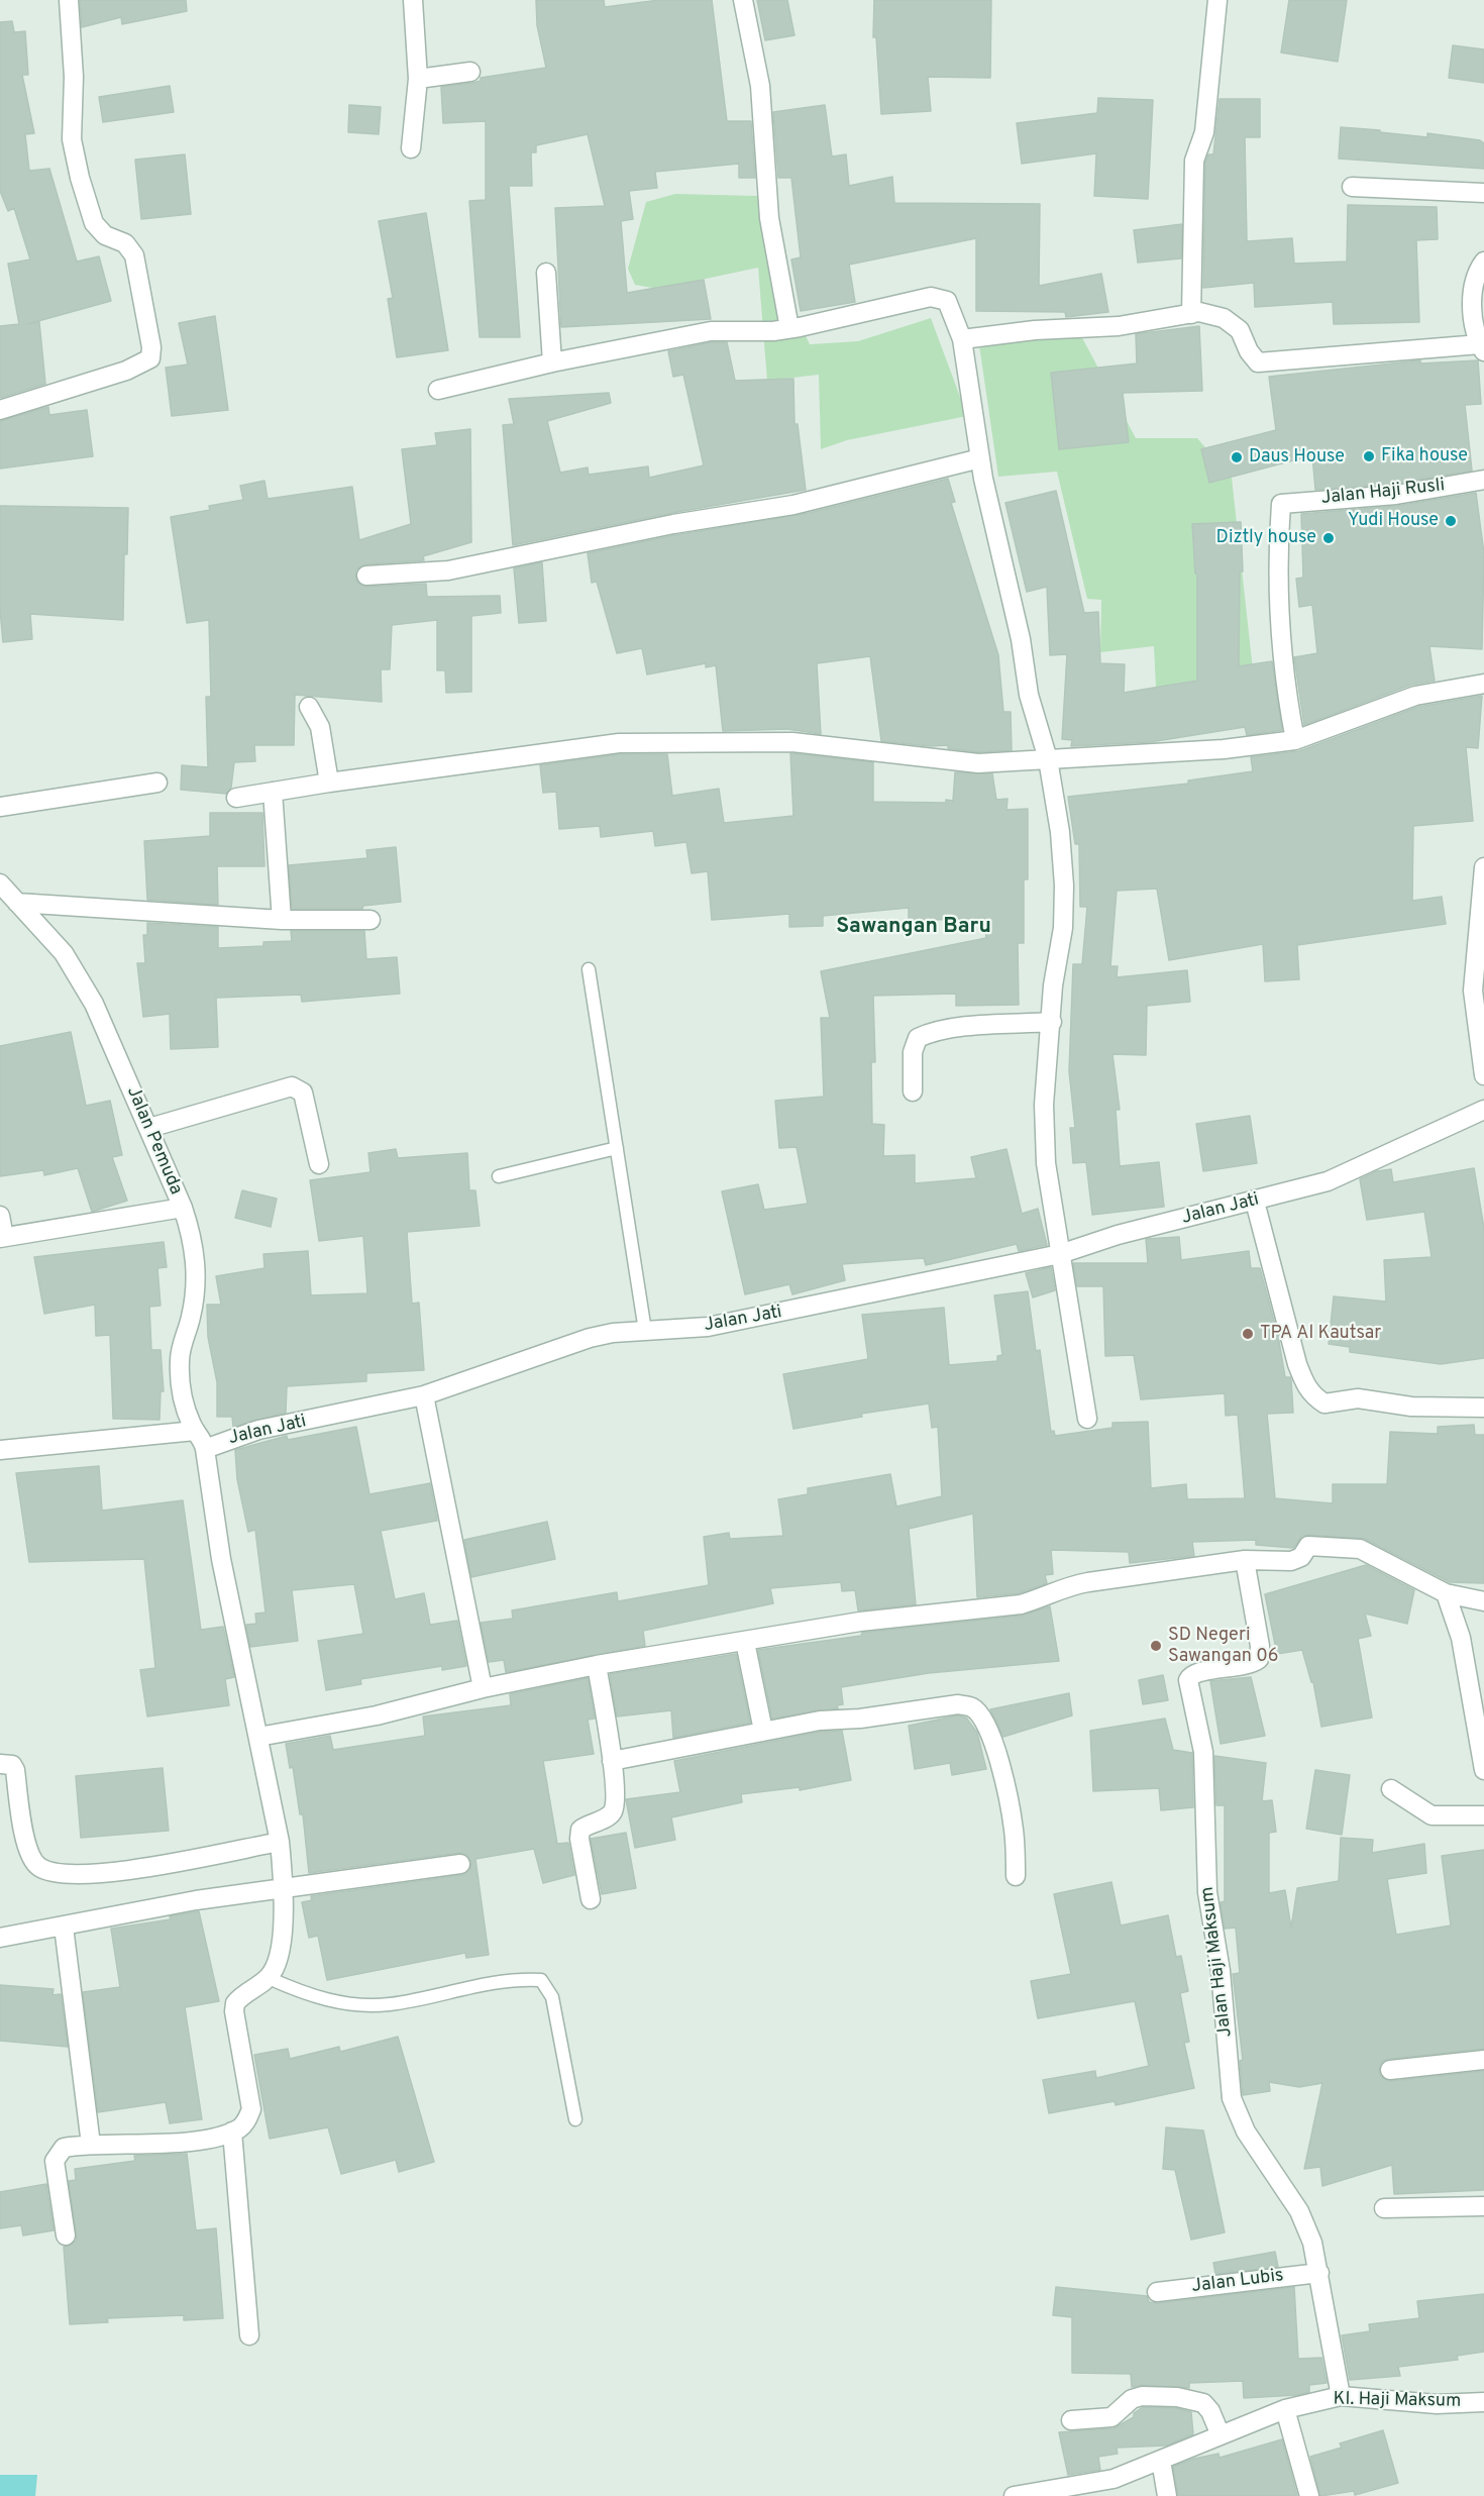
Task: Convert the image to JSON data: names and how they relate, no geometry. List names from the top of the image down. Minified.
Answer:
{"streets":{"street":["Jalan Haji Rusli","Jalan Pemuda","Jalan Jati","Jalan Haji Maksum","Jalan Lubis","Kl. Haji Maksum"]},"crossings":[["Jalan Pemuda","Jalan Jati"],["Jalan Haji Maksum","Jalan Lubis"],["Jalan Haji Maksum","Kl. Haji Maksum"]],"districts":["Sawangan Baru"],"places":["Fika house","Daus House","Yudi House","Diztly house","TPA Al Kautsar","SD Negeri Sawangan 06"]}
